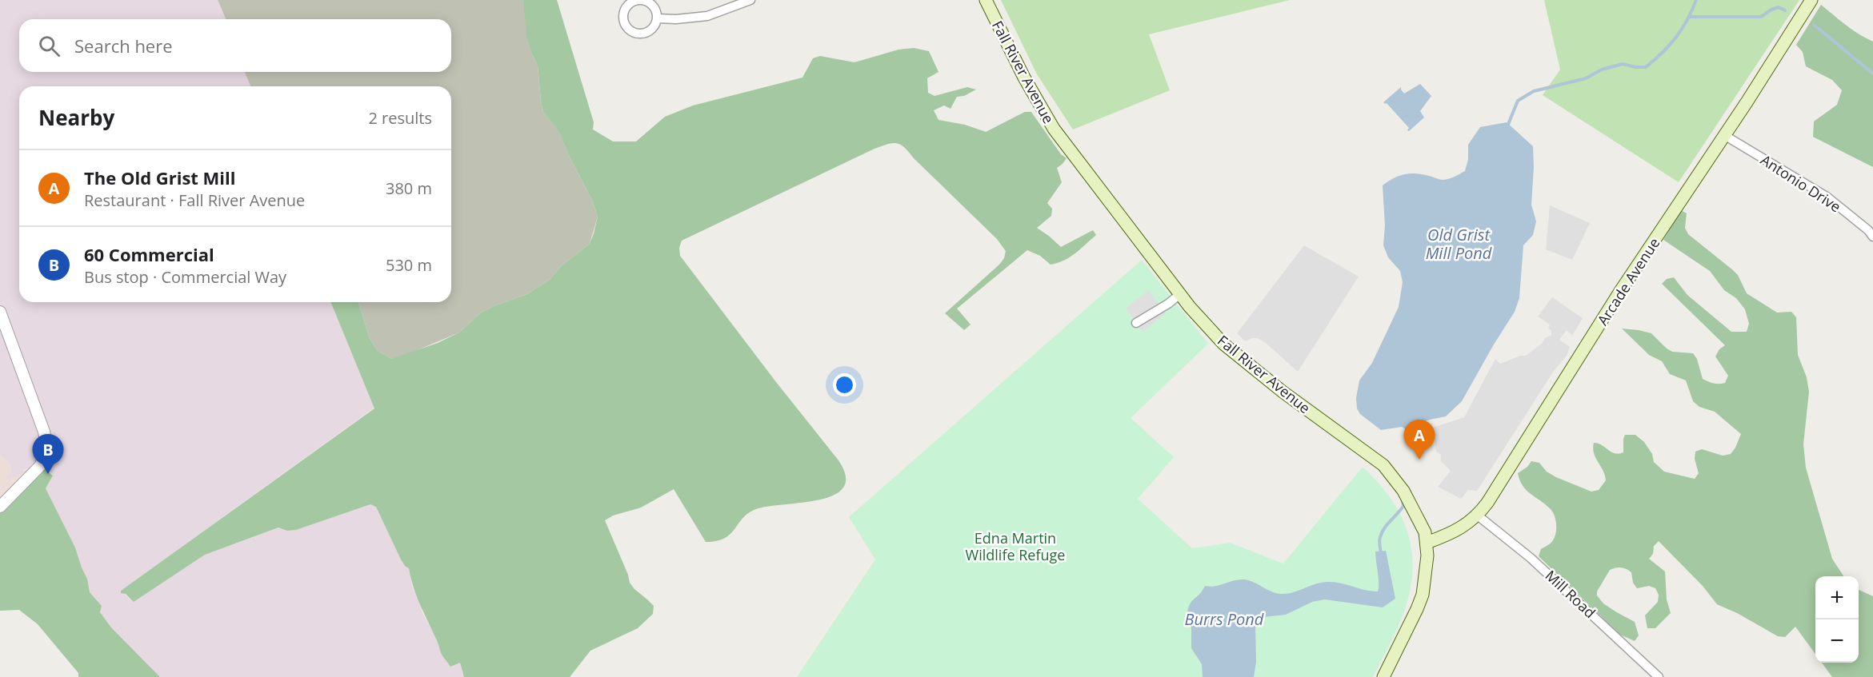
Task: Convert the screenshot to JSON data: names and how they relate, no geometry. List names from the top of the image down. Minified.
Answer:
{"streets":{"main road":["Fall River Avenue","Arcade Avenue"],"street":["Antonio Drive","Mill Road"]},"crossings":[["Fall River Avenue","Arcade Avenue"],["Antonio Drive","Arcade Avenue"],["Arcade Avenue","Mill Road"]],"water":["Old Grist Mill Pond","Burrs Pond"],"parks":["Edna Martin Wildlife Refuge"],"page":{"search":"Search here","heading":["Nearby","2 results"],"list":[{"mark":"A","name":"The Old Grist Mill","note":"Restaurant · Fall River Avenue","value":"380 m"},{"mark":"B","name":"60 Commercial","note":"Bus stop · Commercial Way","value":"530 m"}],"pins":["A","B"],"map_buttons":["+","−"]}}
